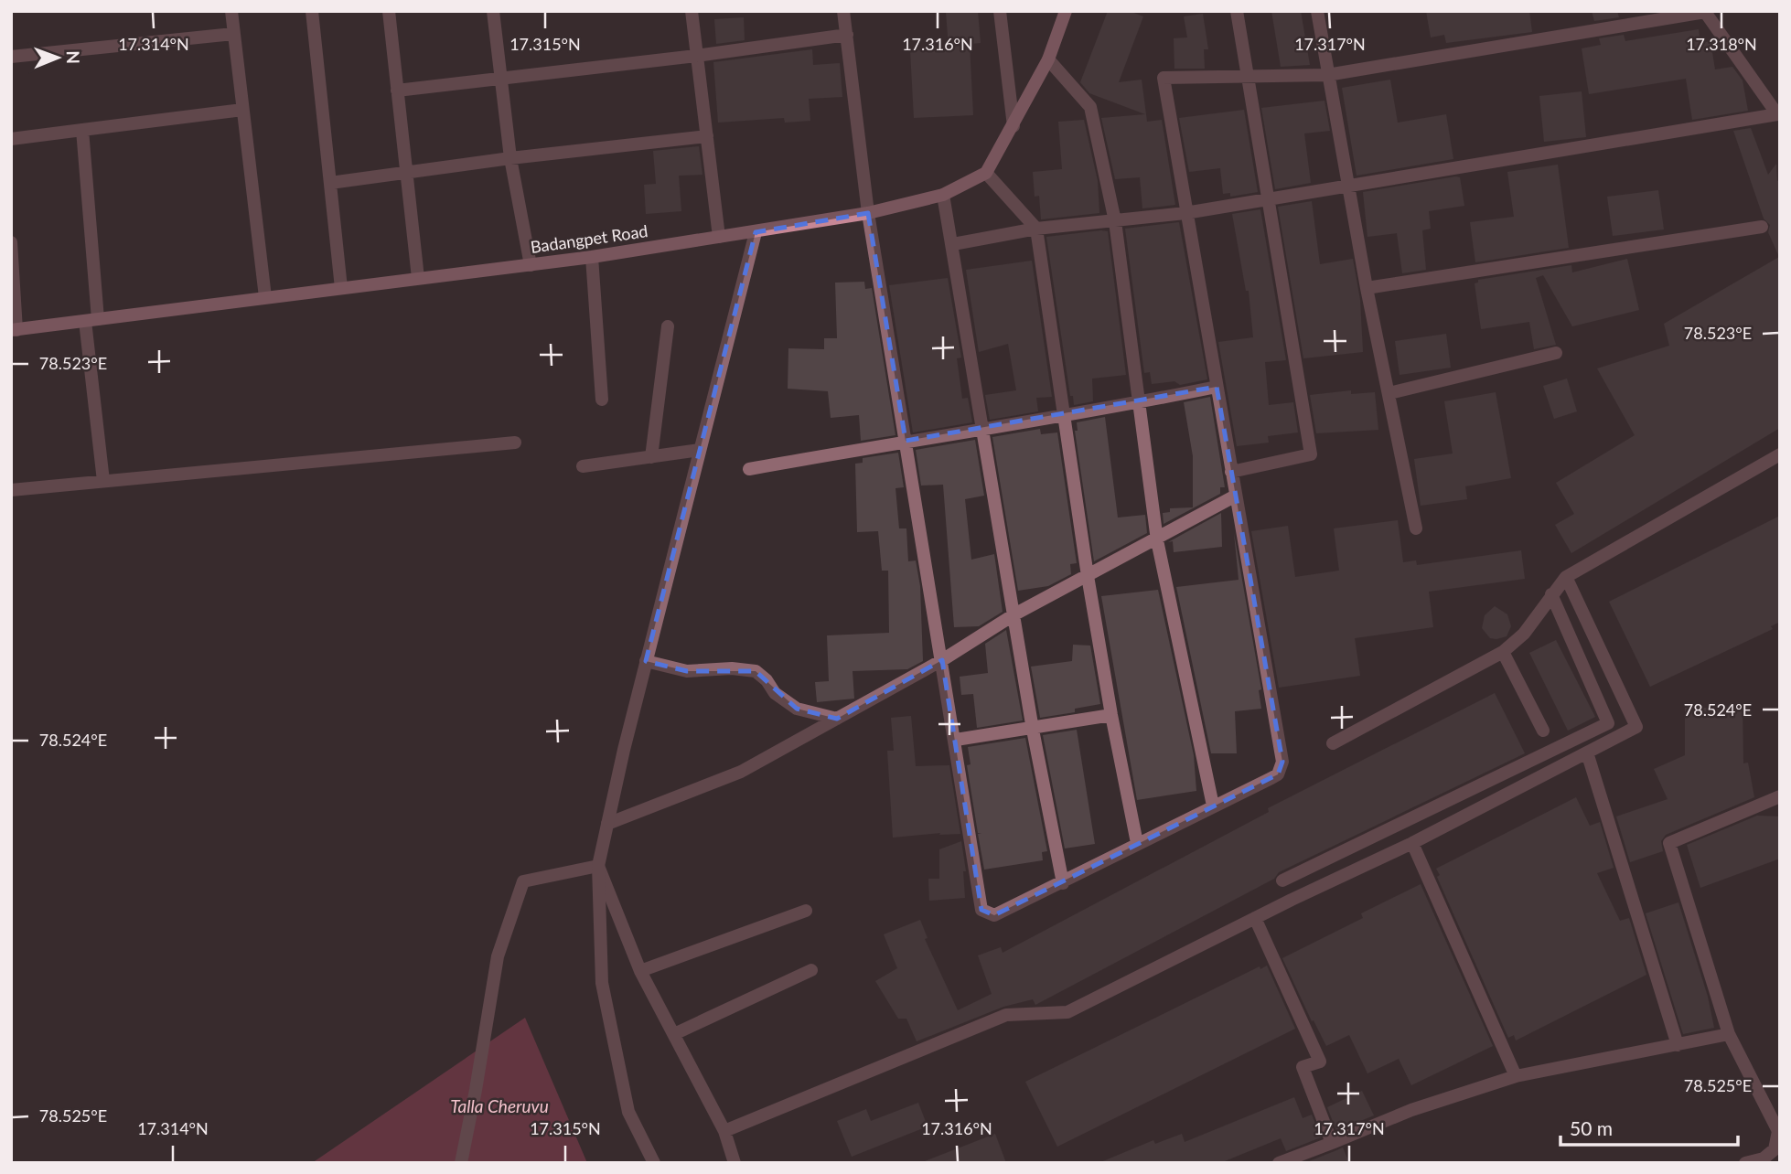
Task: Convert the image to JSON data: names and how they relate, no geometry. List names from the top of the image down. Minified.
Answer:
{"streets":{"main road":["Badangpet Road"]},"water":["Talla Cheruvu"],"scale_bar":"50 m","north":"right","coordinates":["17.314°N","17.315°N","17.316°N","17.317°N","17.318°N","78.523°E","78.524°E","78.525°E"]}
